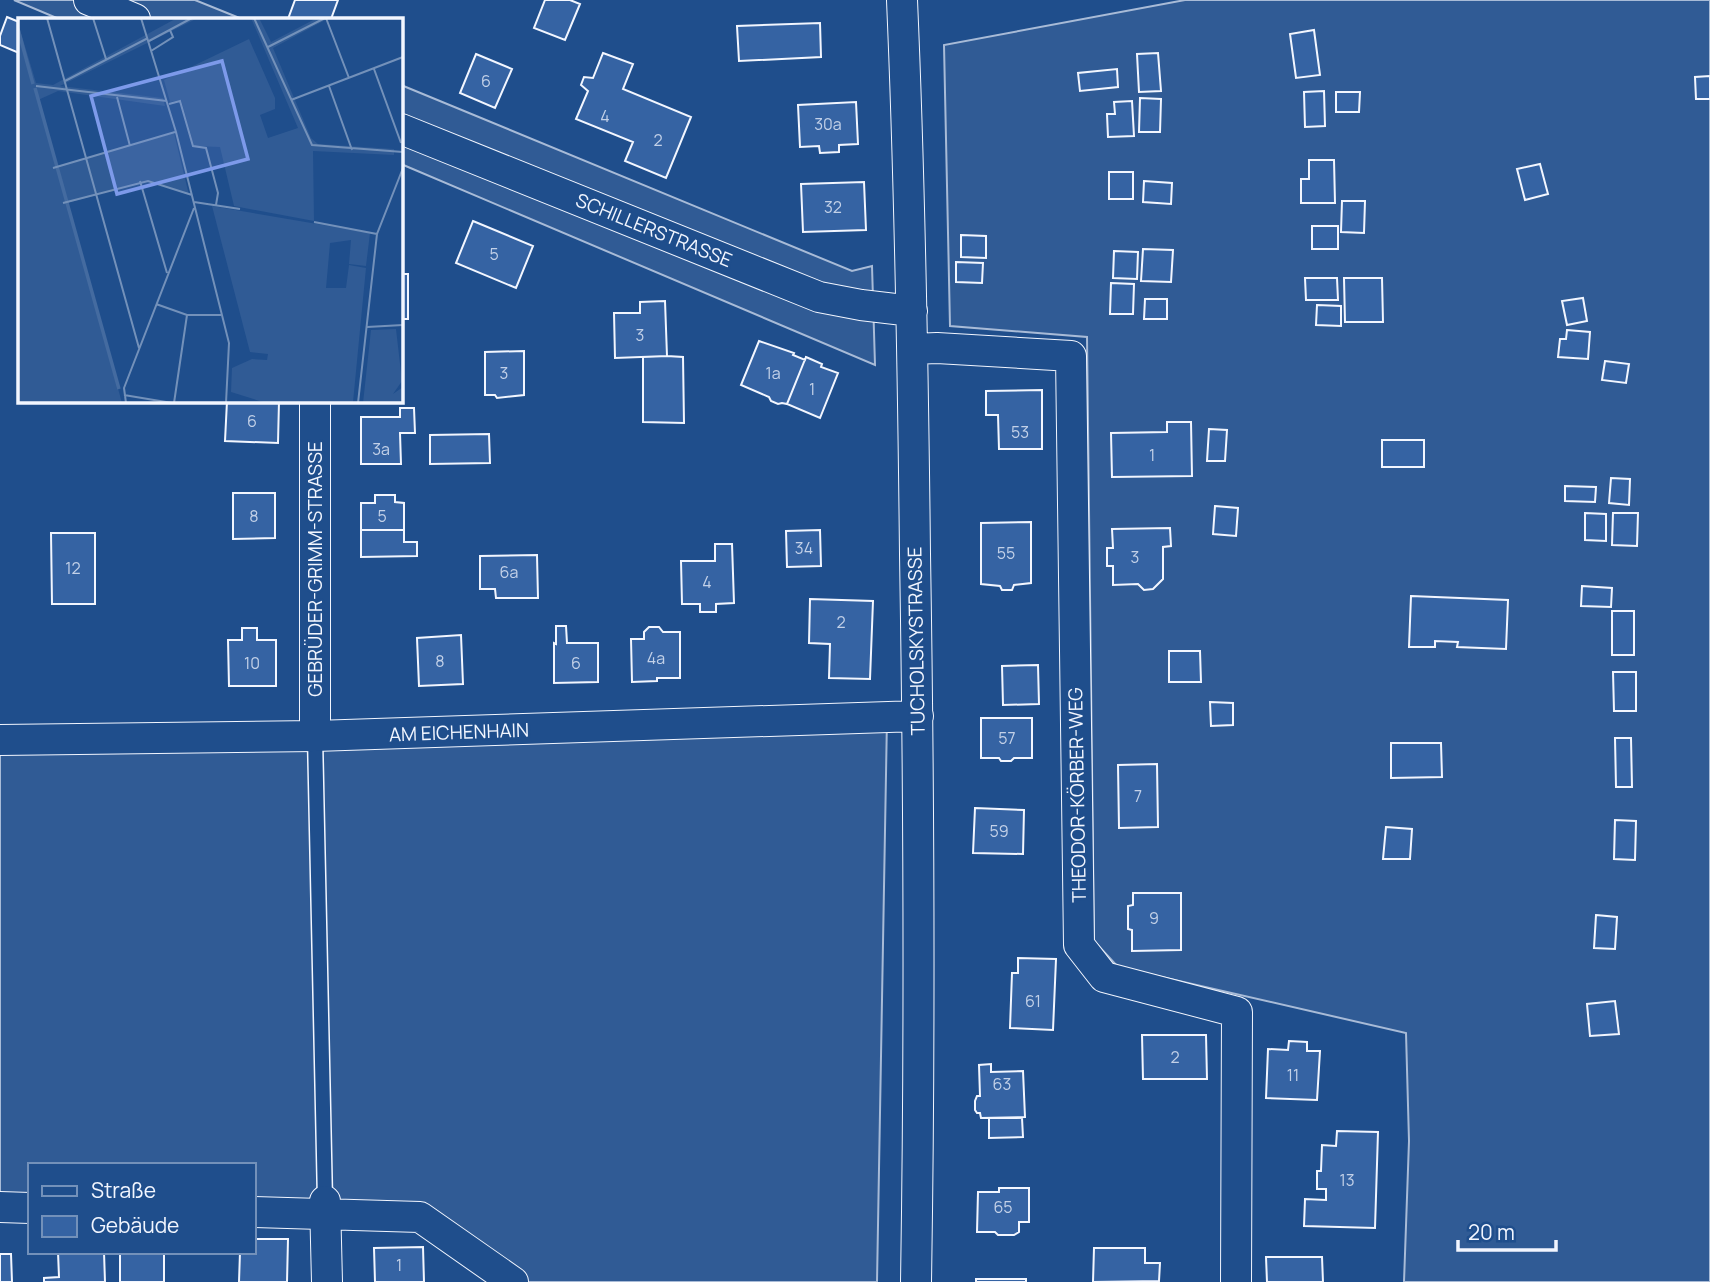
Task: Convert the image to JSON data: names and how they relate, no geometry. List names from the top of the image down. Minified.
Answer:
{"streets":{"street":["SCHILLERSTRASSE","GEBRÜDER-GRIMM-STRASSE","TUCHOLSKYSTRASSE","AM EICHENHAIN","THEODOR-KÖRBER-WEG"]},"crossings":[["SCHILLERSTRASSE","TUCHOLSKYSTRASSE"],["GEBRÜDER-GRIMM-STRASSE","AM EICHENHAIN"],["TUCHOLSKYSTRASSE","AM EICHENHAIN"],["TUCHOLSKYSTRASSE","THEODOR-KÖRBER-WEG"]],"house_numbers":["6","4","30a","2","32","5","3","3","1a","1","6","53","3a","1","8","5","34","55","3","12","6a","4","2","4a","8","10","6","57","7","59","9","61","2","11","63","13","65","1"],"legend":["Straße","Gebäude"],"scale_bar":"20 m"}
